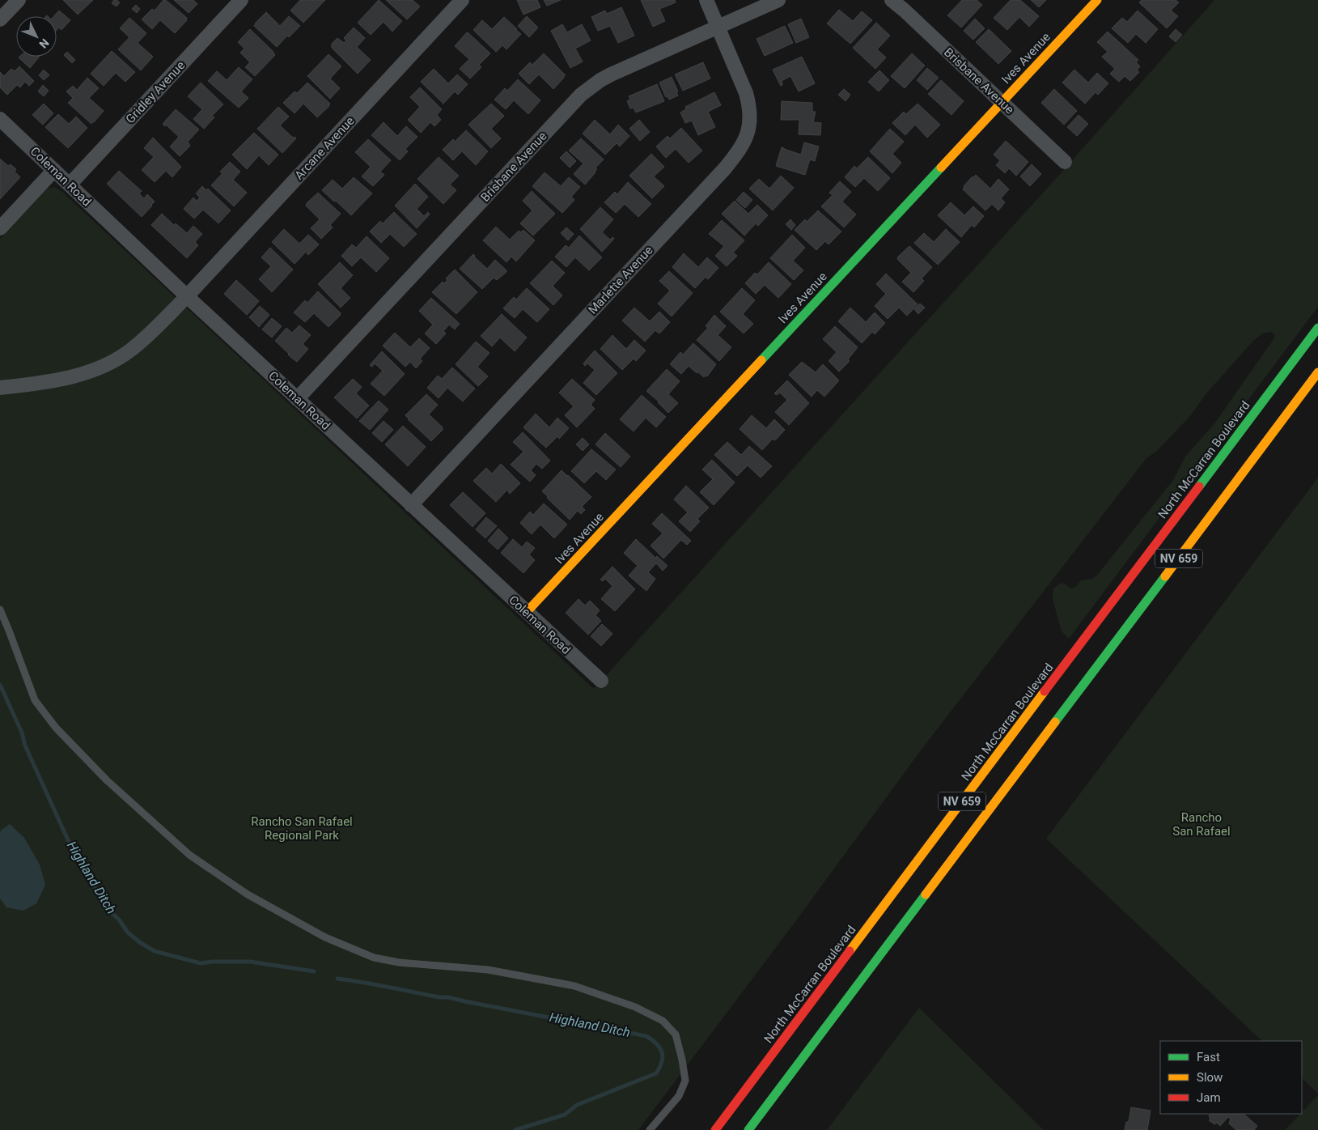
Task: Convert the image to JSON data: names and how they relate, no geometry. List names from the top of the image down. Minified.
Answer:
{"streets":{"main road":["Ives Avenue","North McCarran Boulevard","NV 659"],"street":["Brisbane Avenue","Gridley Avenue","Arcane Avenue","Coleman Road","Marlette Avenue"]},"crossings":[["Ives Avenue","Brisbane Avenue"],["Ives Avenue","Coleman Road"],["Brisbane Avenue","Coleman Road"],["Brisbane Avenue","Marlette Avenue"],["Gridley Avenue","Coleman Road"],["Arcane Avenue","Coleman Road"],["Coleman Road","Marlette Avenue"]],"water":["Highland Ditch"],"parks":["Rancho San Rafael","Rancho San Rafael Regional Park"],"legend":["Fast","Slow","Jam"],"north":"bottom right"}
